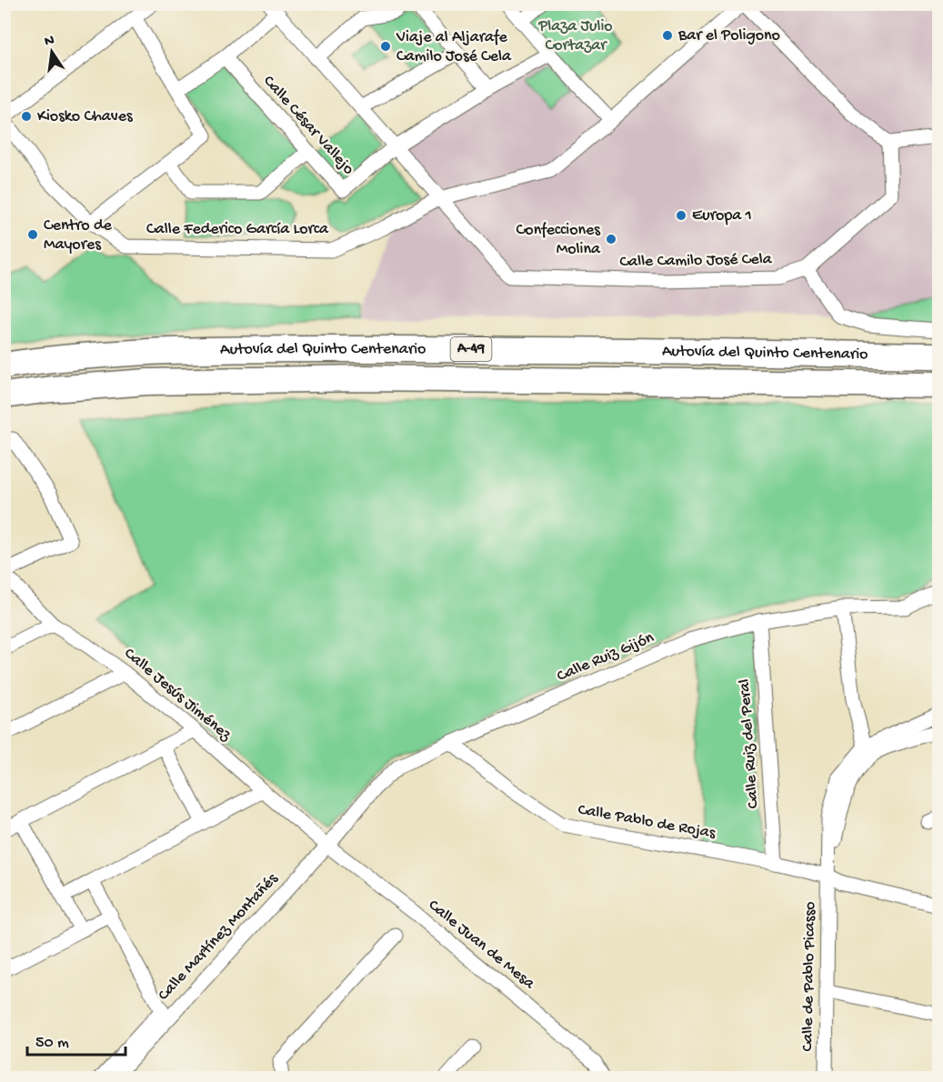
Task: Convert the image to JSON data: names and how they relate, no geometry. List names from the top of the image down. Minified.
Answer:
{"streets":{"highway":["A-49","Autovía del Quinto Centenario"],"street":["Calle César Vallejo","Calle Federico García Lorca","Calle Camilo José Cela","Calle Ruiz Gijón","Calle Jesús Jiménez","Calle Ruiz del Peral","Calle Pablo de Rojas","Calle Martínez Montañés","Calle Juan de Mesa","Calle de Pablo Picasso"]},"crossings":[["Calle César Vallejo","Calle Camilo José Cela"],["Calle Federico García Lorca","Calle Camilo José Cela"],["Calle Ruiz Gijón","Calle Jesús Jiménez"],["Calle Ruiz Gijón","Calle Ruiz del Peral"],["Calle Ruiz Gijón","Calle Pablo de Rojas"],["Calle Ruiz Gijón","Calle Martínez Montañés"],["Calle Ruiz Gijón","Calle Juan de Mesa"],["Calle Jesús Jiménez","Calle Martínez Montañés"],["Calle Jesús Jiménez","Calle Juan de Mesa"],["Calle Ruiz del Peral","Calle Pablo de Rojas"],["Calle Pablo de Rojas","Calle de Pablo Picasso"],["Calle Martínez Montañés","Calle Juan de Mesa"]],"parks":["Plaza Julio Cortazar"],"places":["Bar el Poligono","Viaje al Aljarafe Camilo José Cela","Kiosko Chaves","Europa 1","Centro de Mayores","Confecciones Molina"],"scale_bar":"50 m","north":"top"}
